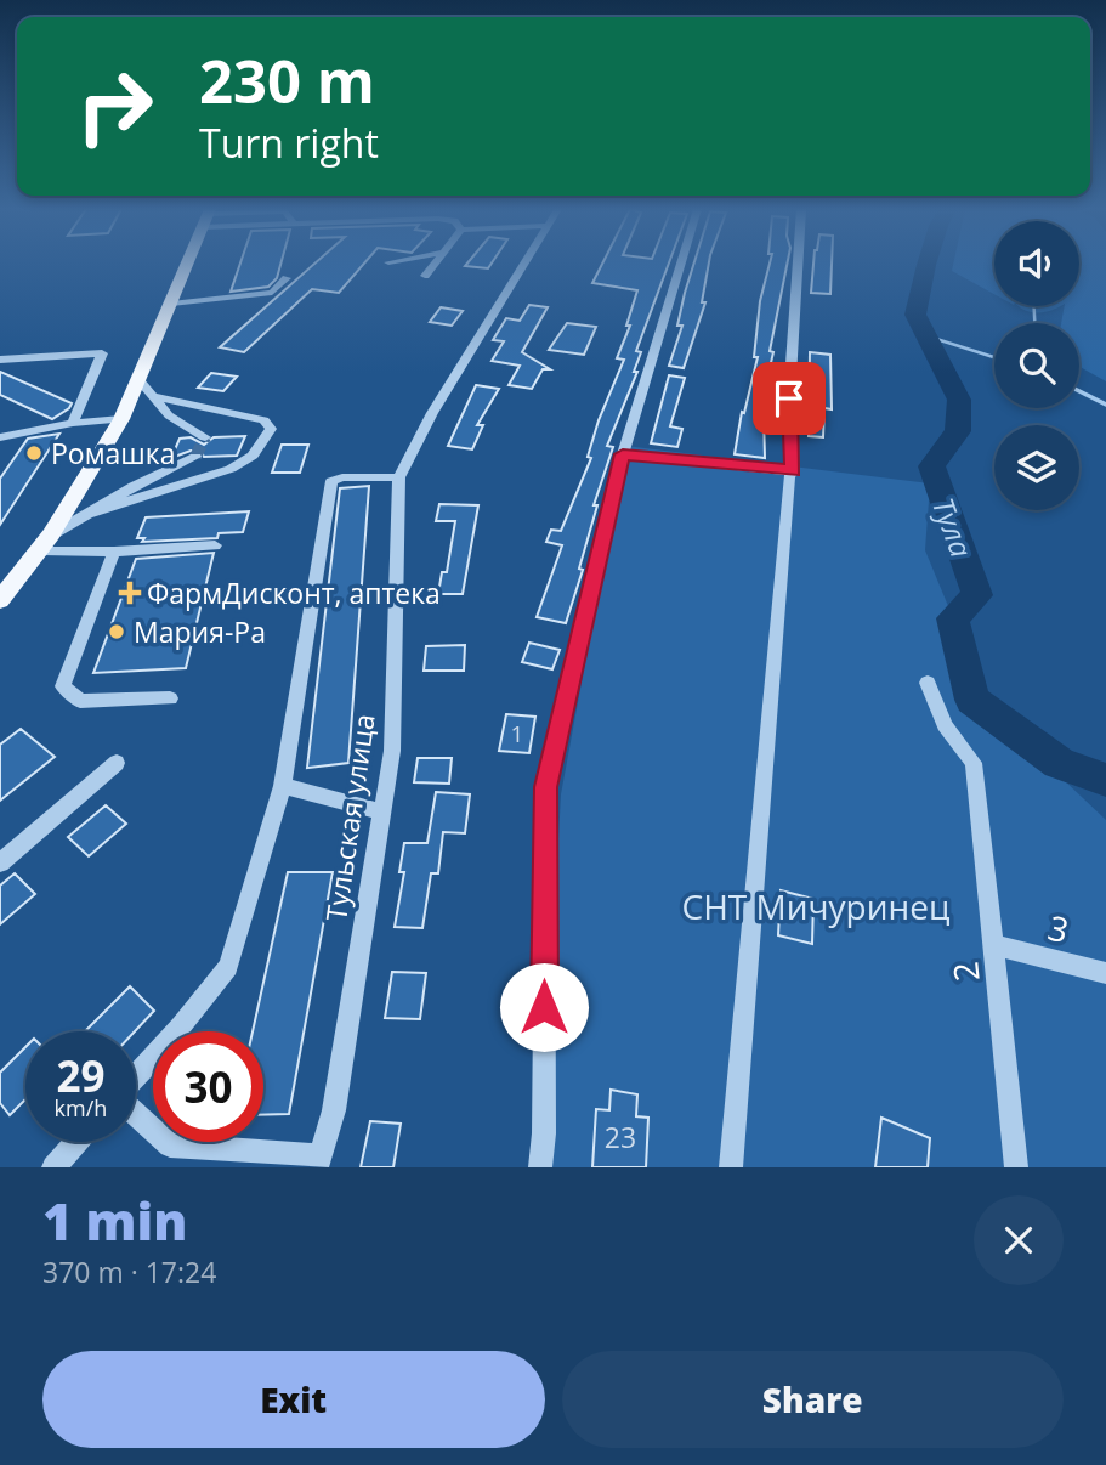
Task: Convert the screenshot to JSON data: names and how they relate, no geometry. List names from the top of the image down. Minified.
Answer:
{"streets":{"street":["Тульская улица","3","2"]},"crossings":[["3","2"]],"water":["Тула"],"parks":["СНТ Мичуринец"],"places":{"other":["Ромашка","Мария-Ра"],"health":["ФармДисконт, аптека"]},"house_numbers":["1","23"],"page":{"turn":["230 m","Turn right"],"speed":"29 km/h","limit":"30","heading":["1 min","370 m · 17:24"],"buttons":["Exit","Share"]}}
